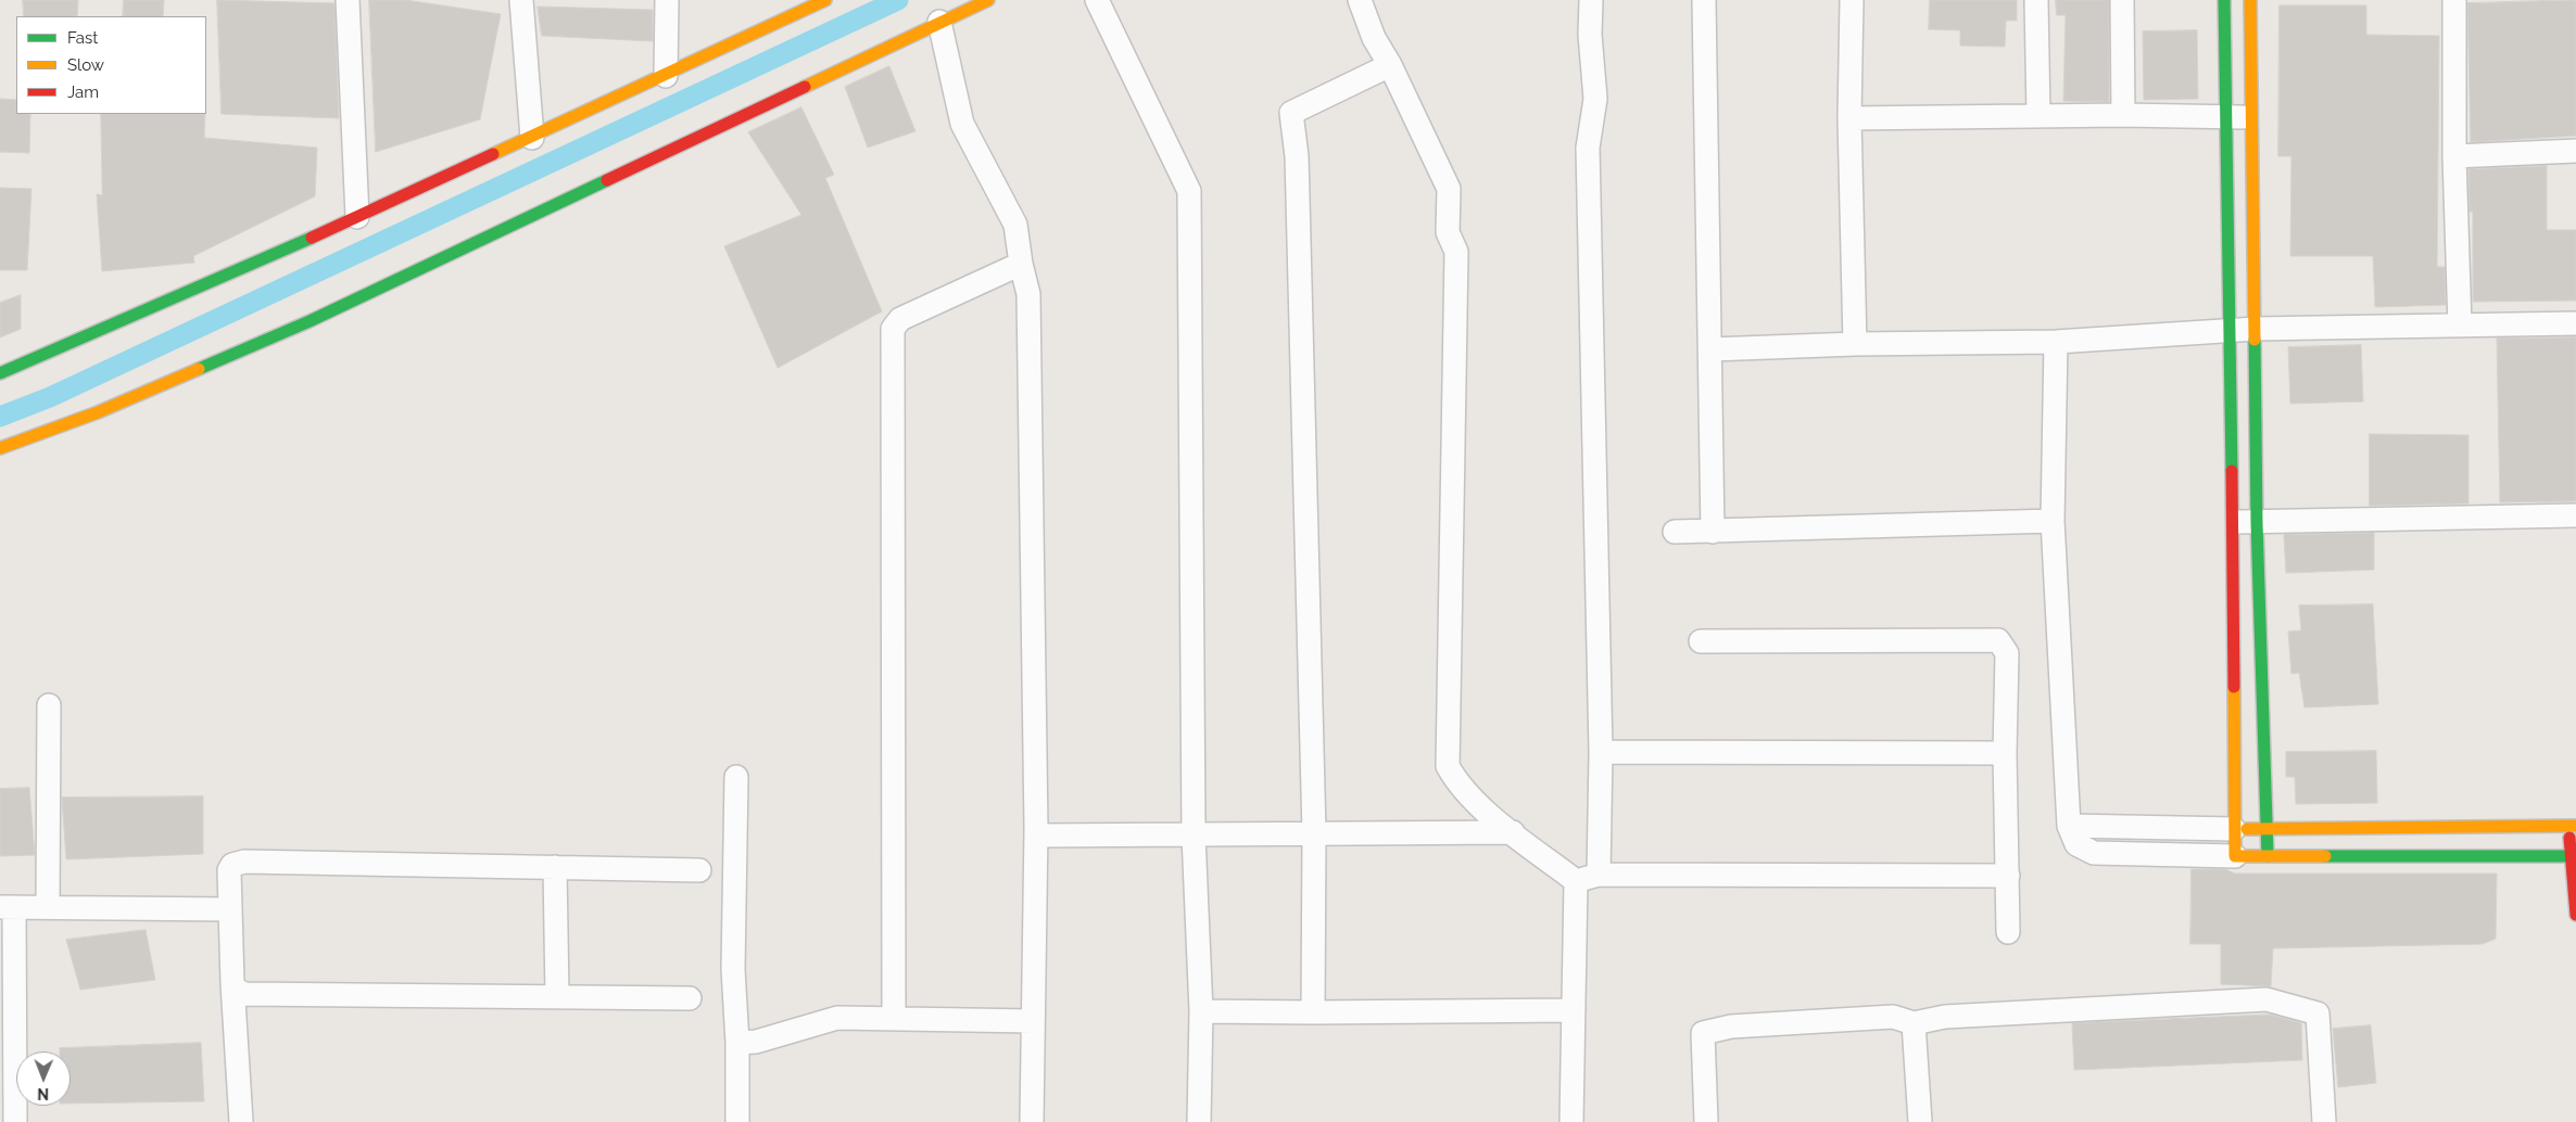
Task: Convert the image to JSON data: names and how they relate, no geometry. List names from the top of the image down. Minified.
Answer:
{"legend":["Fast","Slow","Jam"],"north":"bottom"}
